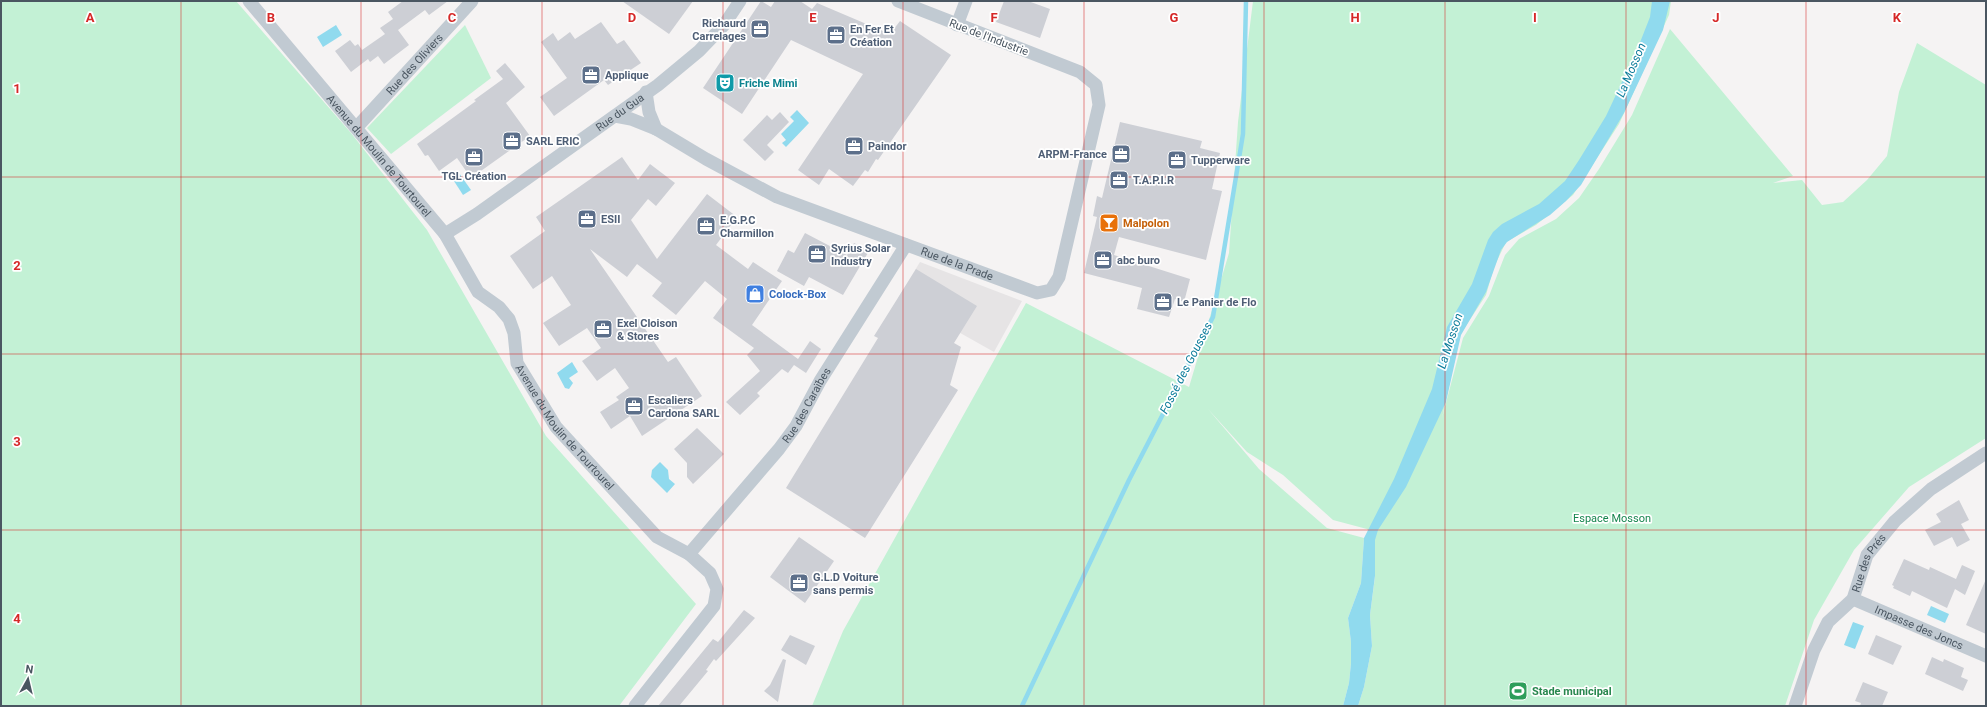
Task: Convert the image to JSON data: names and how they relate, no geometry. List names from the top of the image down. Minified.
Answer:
{"streets":{"street":["Rue de l'Industrie","Rue des Oliviers","Rue du Gua","Avenue du Moulin de Tourtourel","Rue de la Prade","Rue des Caraïbes","Rue des Prés","Impasse des Joncs"]},"crossings":[["Rue de l'Industrie","Rue de la Prade"],["Rue des Oliviers","Avenue du Moulin de Tourtourel"],["Rue du Gua","Avenue du Moulin de Tourtourel"],["Rue du Gua","Rue de la Prade"],["Avenue du Moulin de Tourtourel","Rue des Caraïbes"],["Rue de la Prade","Rue des Caraïbes"],["Rue des Prés","Impasse des Joncs"]],"water":["La Mosson","Fossé des Gousses"],"parks":["Espace Mosson"],"places":{"office":["Richaurd Carrelages","En Fer Et Création","Applique","SARL ERIC","Paindor","ARPM-France","TGL Création","Tupperware","T.A.P.I.R","ESII","E.G.P.C Charmillon","Syrius Solar Industry","abc buro","Le Panier de Flo","Exel Cloison & Stores","Escaliers Cardona SARL","G.L.D Voiture sans permis"],"theatre":["Friche Mimi"],"bar":["Malpolon"],"shop":["Colock-Box"],"sports":["Stade municipal"]},"north":"top","grid":{"columns":["A","B","C","D","E","F","G","H","I","J","K"],"rows":["1","2","3","4"]}}
